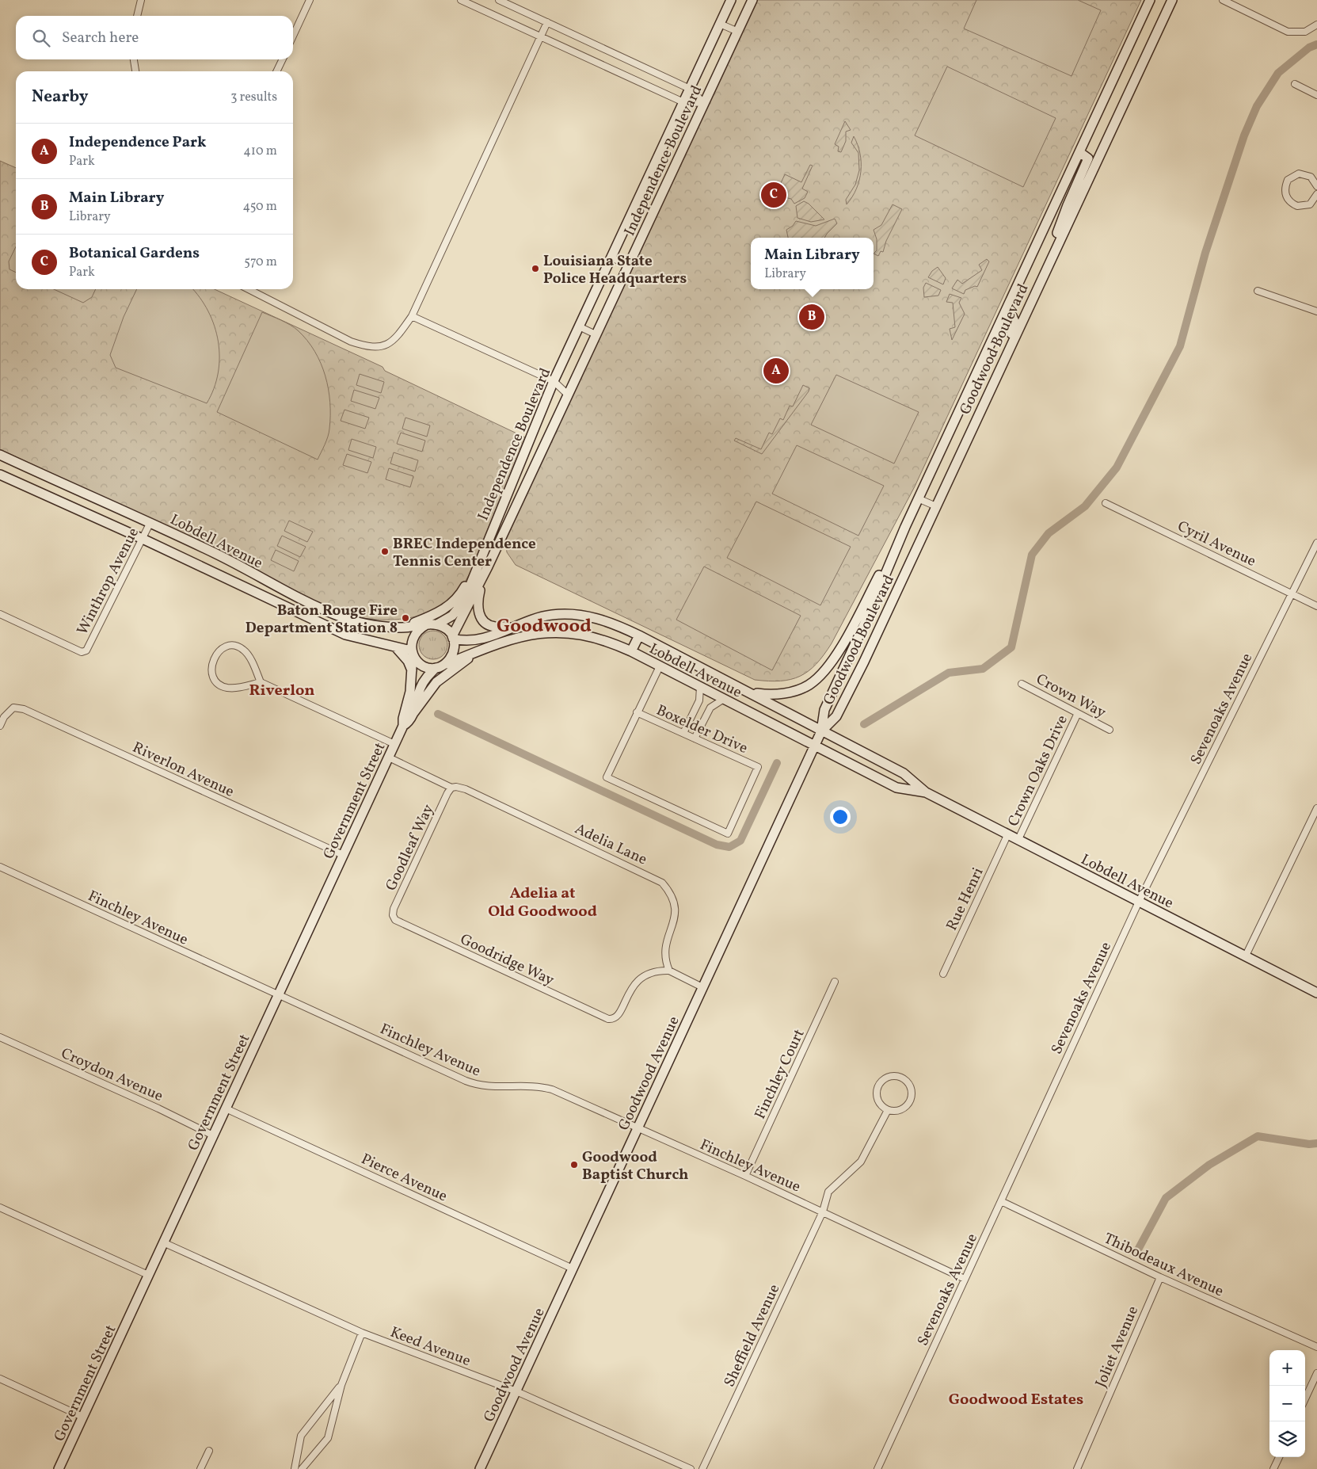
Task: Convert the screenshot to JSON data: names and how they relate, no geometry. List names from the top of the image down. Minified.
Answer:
{"streets":{"main road":["Independence Boulevard","Goodwood Boulevard","Lobdell Avenue","Government Street","Goodwood Avenue"],"street":["Cyril Avenue","Winthrop Avenue","Crown Way","Sevenoaks Avenue","Boxelder Drive","Riverlon Avenue","Crown Oaks Drive","Adelia Lane","Goodleaf Way","Rue Henri","Finchley Avenue","Goodridge Way","Croydon Avenue","Finchley Court","Pierce Avenue","Thibodeaux Avenue","Sheffield Avenue","Keed Avenue","Joliet Avenue"]},"crossings":[["Goodwood Boulevard","Lobdell Avenue"],["Goodwood Boulevard","Goodwood Avenue"],["Lobdell Avenue","Winthrop Avenue"],["Lobdell Avenue","Sevenoaks Avenue"],["Lobdell Avenue","Crown Oaks Drive"],["Lobdell Avenue","Government Street"],["Lobdell Avenue","Rue Henri"],["Lobdell Avenue","Goodwood Avenue"],["Cyril Avenue","Sevenoaks Avenue"],["Crown Way","Crown Oaks Drive"],["Sevenoaks Avenue","Finchley Avenue"],["Sevenoaks Avenue","Thibodeaux Avenue"],["Riverlon Avenue","Government Street"],["Government Street","Adelia Lane"],["Government Street","Finchley Avenue"],["Government Street","Croydon Avenue"],["Government Street","Pierce Avenue"],["Government Street","Keed Avenue"],["Adelia Lane","Goodleaf Way"],["Adelia Lane","Goodridge Way"],["Goodleaf Way","Goodridge Way"],["Finchley Avenue","Goodwood Avenue"],["Finchley Avenue","Finchley Court"],["Finchley Avenue","Sheffield Avenue"],["Goodwood Avenue","Pierce Avenue"],["Goodwood Avenue","Keed Avenue"],["Thibodeaux Avenue","Joliet Avenue"]],"districts":["Goodwood","Riverlon","Adelia at Old Goodwood","Goodwood Estates"],"places":["Louisiana State Police Headquarters","BREC Independence Tennis Center","Baton Rouge Fire Department Station 8","Goodwood Baptist Church"],"page":{"search":"Search here","heading":["Nearby","3 results"],"list":[{"mark":"A","name":"Independence Park","note":"Park","value":"410 m"},{"mark":"B","name":"Main Library","note":"Library","value":"450 m"},{"mark":"C","name":"Botanical Gardens","note":"Park","value":"570 m"}],"pins":["C","B","A"],"popup":["Main Library","Library"],"map_buttons":["+","−"]}}
